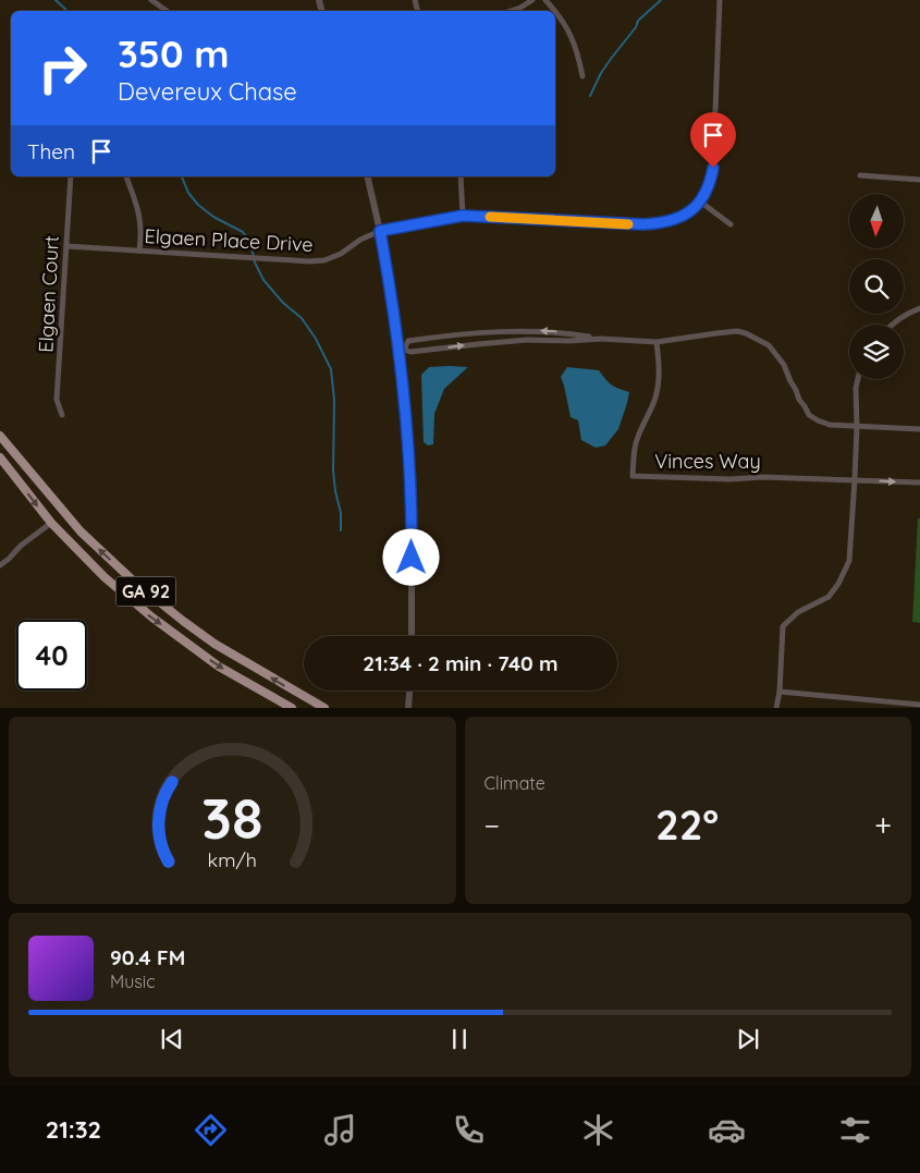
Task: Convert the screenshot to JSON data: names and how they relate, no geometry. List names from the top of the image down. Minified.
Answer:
{"streets":{"main road":["GA 92"],"street":["Elgaen Place Drive","Elgaen Court","Vinces Way"]},"crossings":[["Elgaen Place Drive","Elgaen Court"]],"north":"bottom","page":{"turn":["350 m","Devereux Chase"],"then":"Then","limit":"40","trip":"21:34 · 2 min · 740 m","tile":"Climate","heat":["−","22°","+"],"song":["90.4 FM","Music"],"tabs":"21:32","gauge":["38","km/h"]}}
